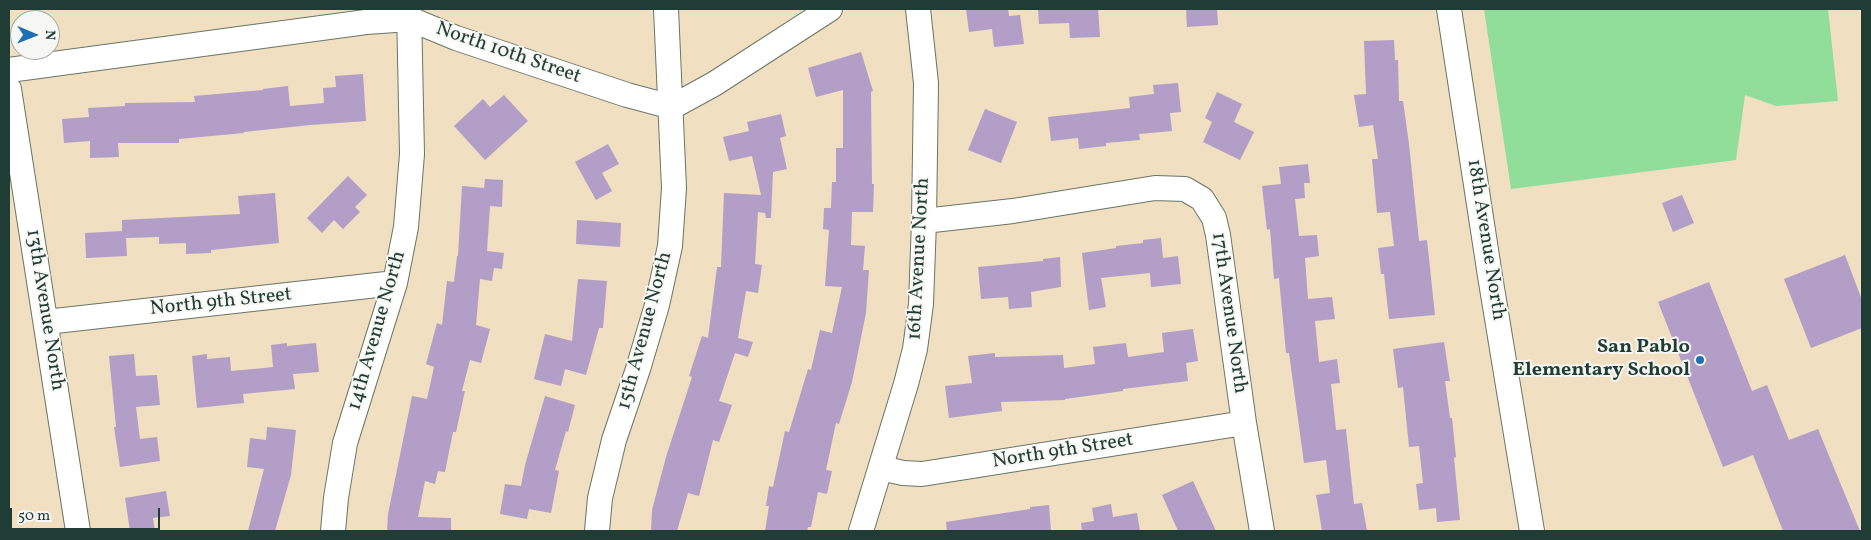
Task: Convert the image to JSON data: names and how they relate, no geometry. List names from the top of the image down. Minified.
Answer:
{"streets":{"street":["North 10th Street","18th Avenue North","16th Avenue North","North 9th Street","13th Avenue North","17th Avenue North","14th Avenue North","15th Avenue North"]},"crossings":[["North 10th Street","14th Avenue North"],["North 10th Street","15th Avenue North"],["16th Avenue North","North 9th Street"],["16th Avenue North","17th Avenue North"],["North 9th Street","13th Avenue North"],["North 9th Street","17th Avenue North"],["North 9th Street","14th Avenue North"]],"places":["San Pablo Elementary School"],"scale_bar":"50 m","north":"right"}
